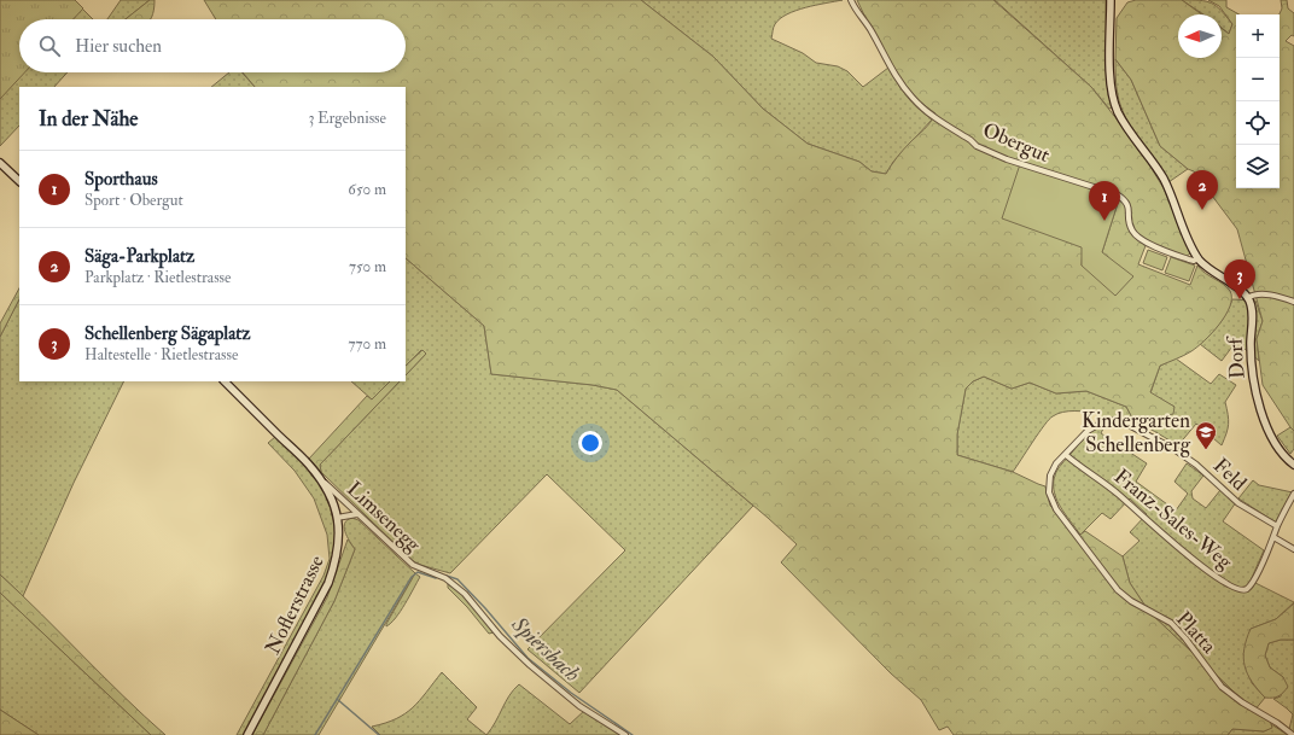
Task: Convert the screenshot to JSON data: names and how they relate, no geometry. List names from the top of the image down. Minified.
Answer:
{"streets":{"street":["Obergut","Dorf","Feld","Limsenegg","Franz-Sales-Weg","Noflerstrasse","Platta"]},"crossings":[["Feld","Franz-Sales-Weg"],["Feld","Platta"],["Limsenegg","Noflerstrasse"]],"water":["Spiersbach"],"places":{"school or university":["Kindergarten Schellenberg"]},"north":"left","page":{"map_buttons":["+","−"],"search":"Hier suchen","heading":["In der Nähe","3 Ergebnisse"],"list":[{"mark":"1","name":"Sporthaus","note":"Sport · Obergut","value":"650 m"},{"mark":"2","name":"Säga-Parkplatz","note":"Parkplatz · Rietlestrasse","value":"750 m"},{"mark":"3","name":"Schellenberg Sägaplatz","note":"Haltestelle · Rietlestrasse","value":"770 m"}],"pins":["2","1","3"]}}
